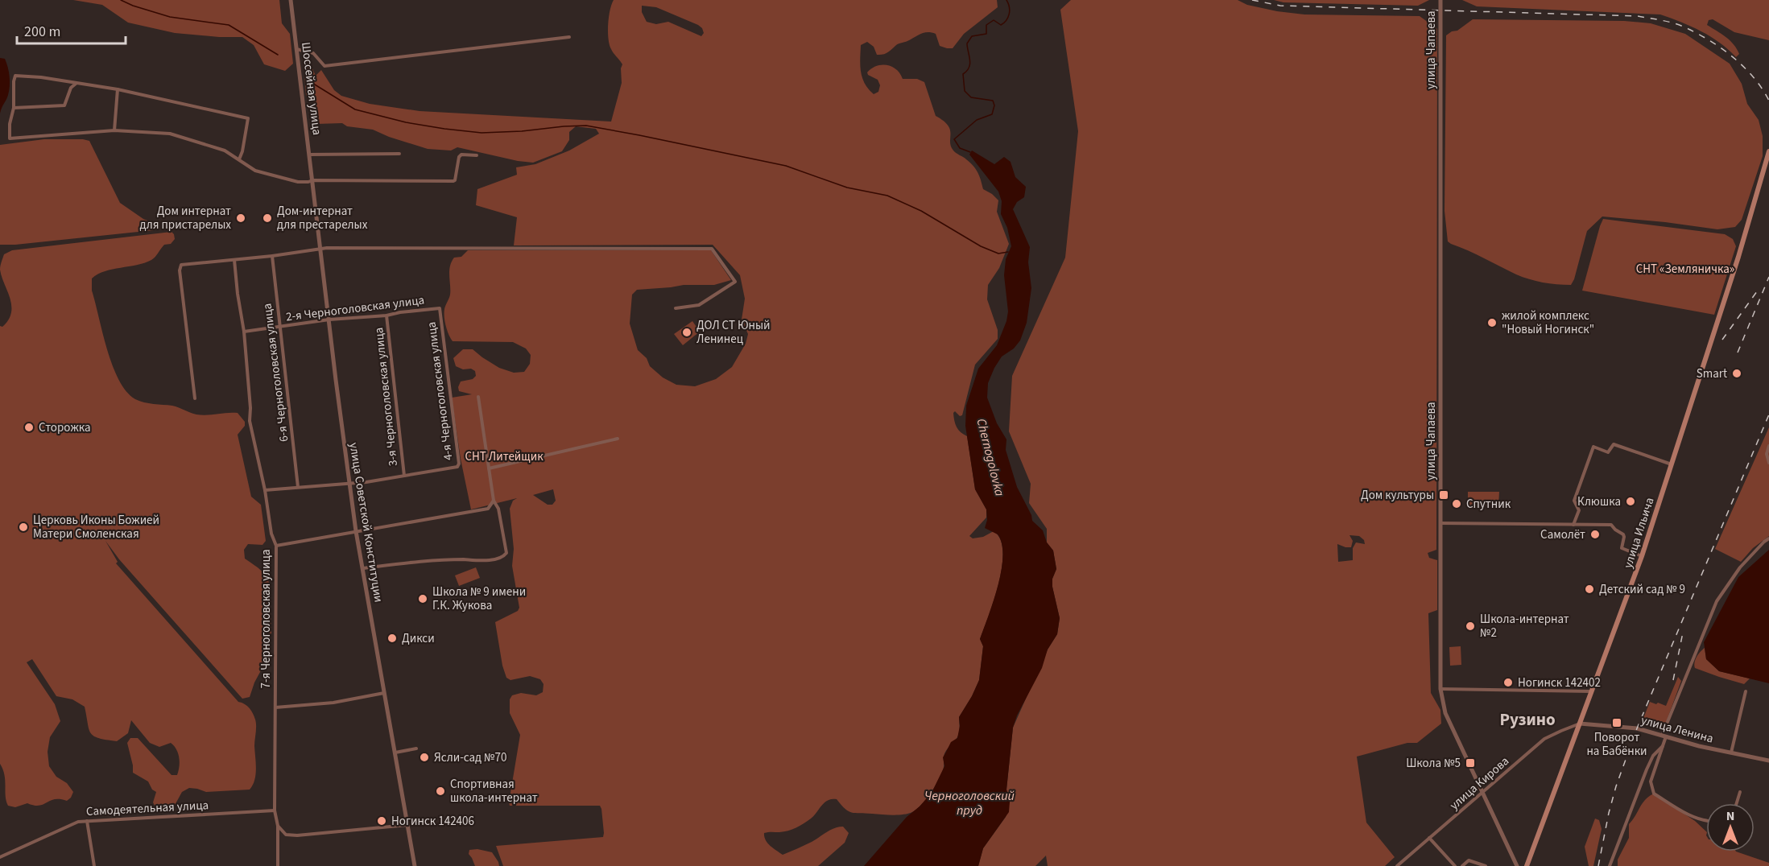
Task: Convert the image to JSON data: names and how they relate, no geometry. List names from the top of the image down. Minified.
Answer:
{"streets":{"main road":["улица Ильича"],"street":["улица Чапаева","Шоссейная улица","2-я Черноголовская улица","6-я Черноголовская улица","4-я Черноголовская улица","3-я Черноголовская улица","улица Советской Конституции","7-я Черноголовская улица","улица Ленина","улица Кирова","Самодеятельная улица"]},"crossings":[["улица Чапаева","улица Кирова"],["Шоссейная улица","улица Советской Конституции"],["2-я Черноголовская улица","6-я Черноголовская улица"],["2-я Черноголовская улица","4-я Черноголовская улица"],["2-я Черноголовская улица","3-я Черноголовская улица"],["2-я Черноголовская улица","улица Советской Конституции"],["2-я Черноголовская улица","7-я Черноголовская улица"],["4-я Черноголовская улица","3-я Черноголовская улица"],["улица Ильича","улица Ленина"],["улица Ильича","улица Кирова"],["7-я Черноголовская улица","Самодеятельная улица"],["улица Ленина","улица Кирова"]],"districts":["Рузино"],"water":["Chernogolovka","Черноголовский пруд"],"parks":["СНТ «Земляничка»","СНТ Литейщик"],"places":{"other":["Дом интернат для пристарелых","Дом-интернат для престарелых","жилой комплекс \"Новый Ногинск\"","ДОЛ СТ Юный Ленинец","Smart","Сторожка","Клюшка","Спутник","Церковь Иконы Божией Матери Смоленская","Самолёт","Детский сад № 9","Школа № 9 имени Г.К. Жукова","Школа-интернат №2","Дикси","Ногинск 142402","Ясли-сад №70","Спортивная школа-интернат","Ногинск 142406"],"transit":["Дом культуры","Поворот на Бабёнки","Школа №5"]},"scale_bar":"200 m","north":"top"}
